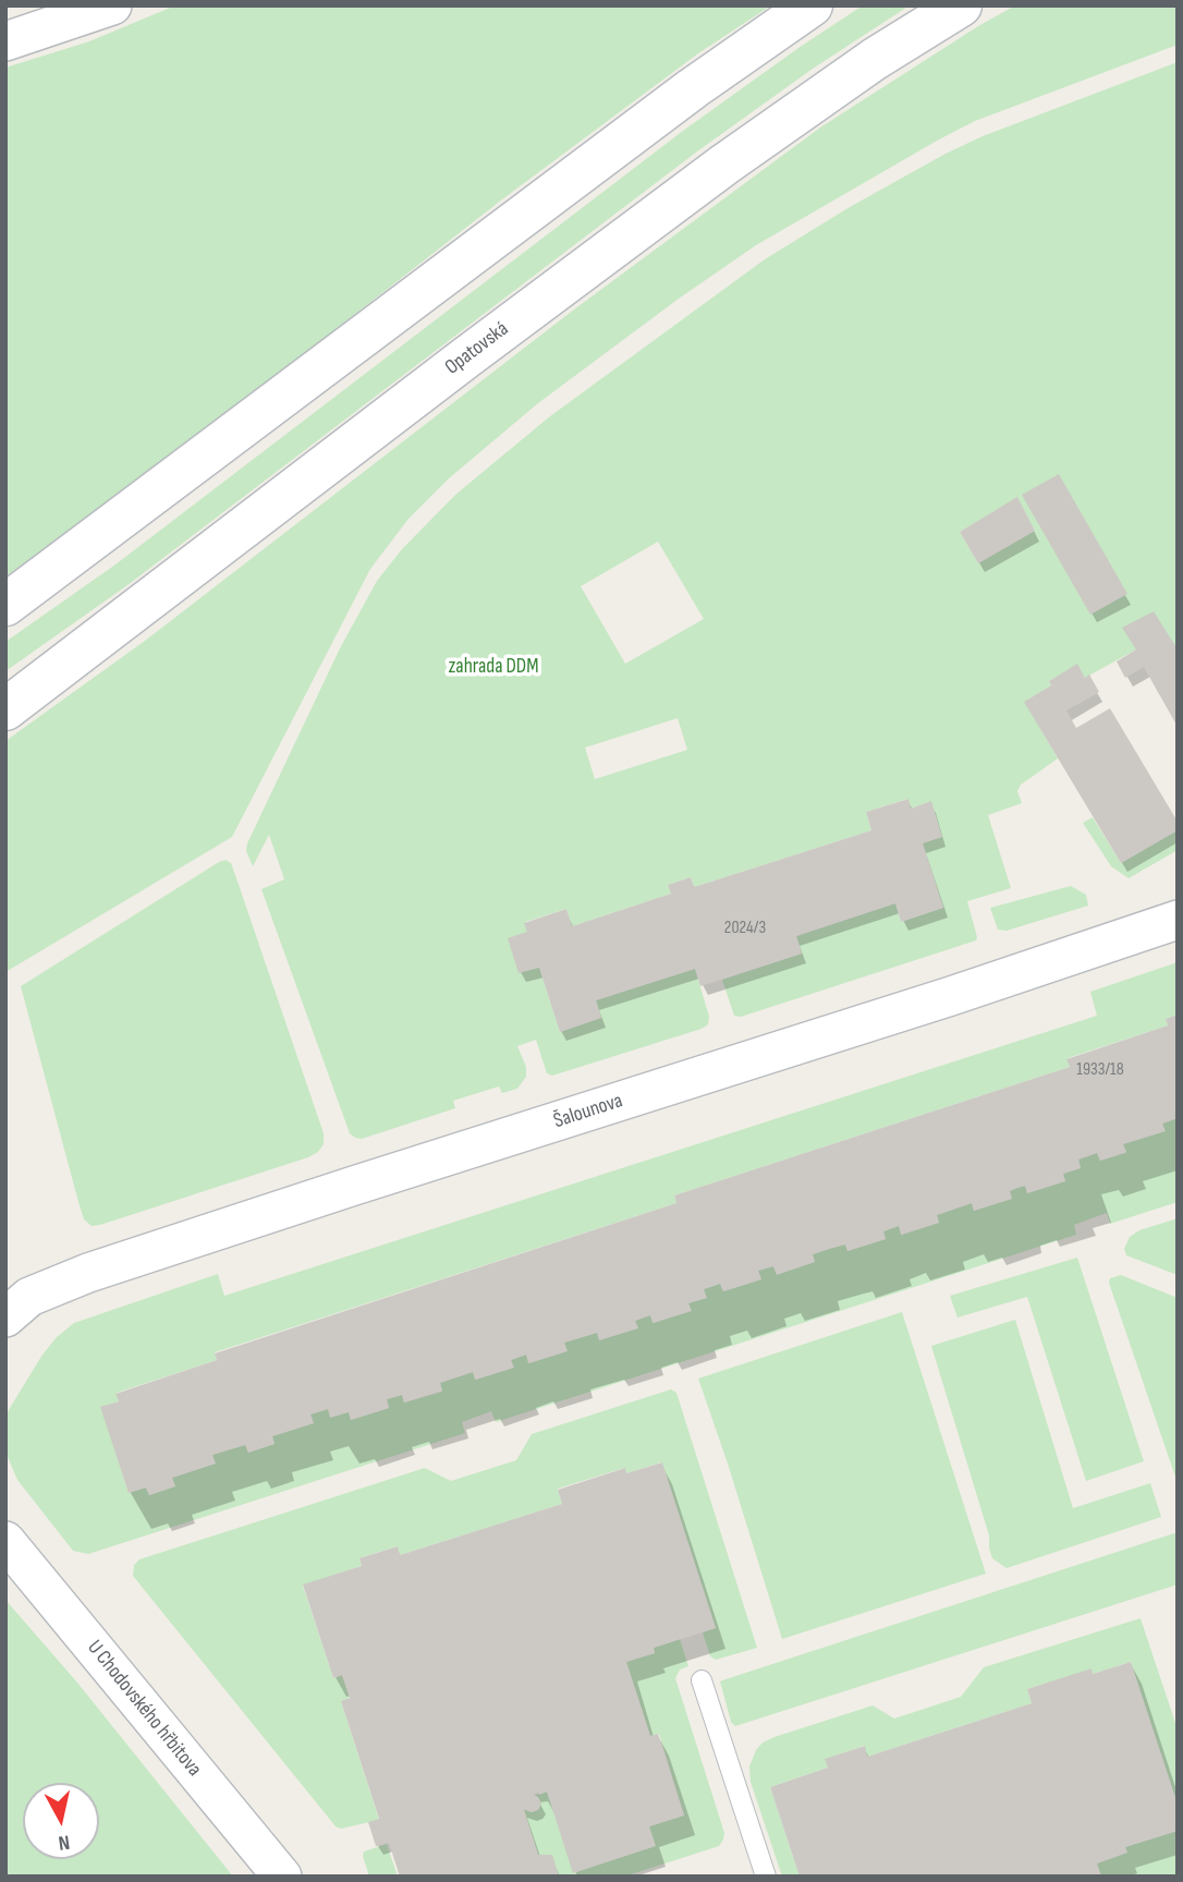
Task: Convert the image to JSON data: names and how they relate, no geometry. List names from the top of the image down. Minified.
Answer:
{"streets":{"main road":["Opatovská"],"street":["Šalounova","U Chodovského hřbitova"]},"parks":["zahrada DDM"],"house_numbers":["2024/3","1933/18"],"north":"bottom"}
